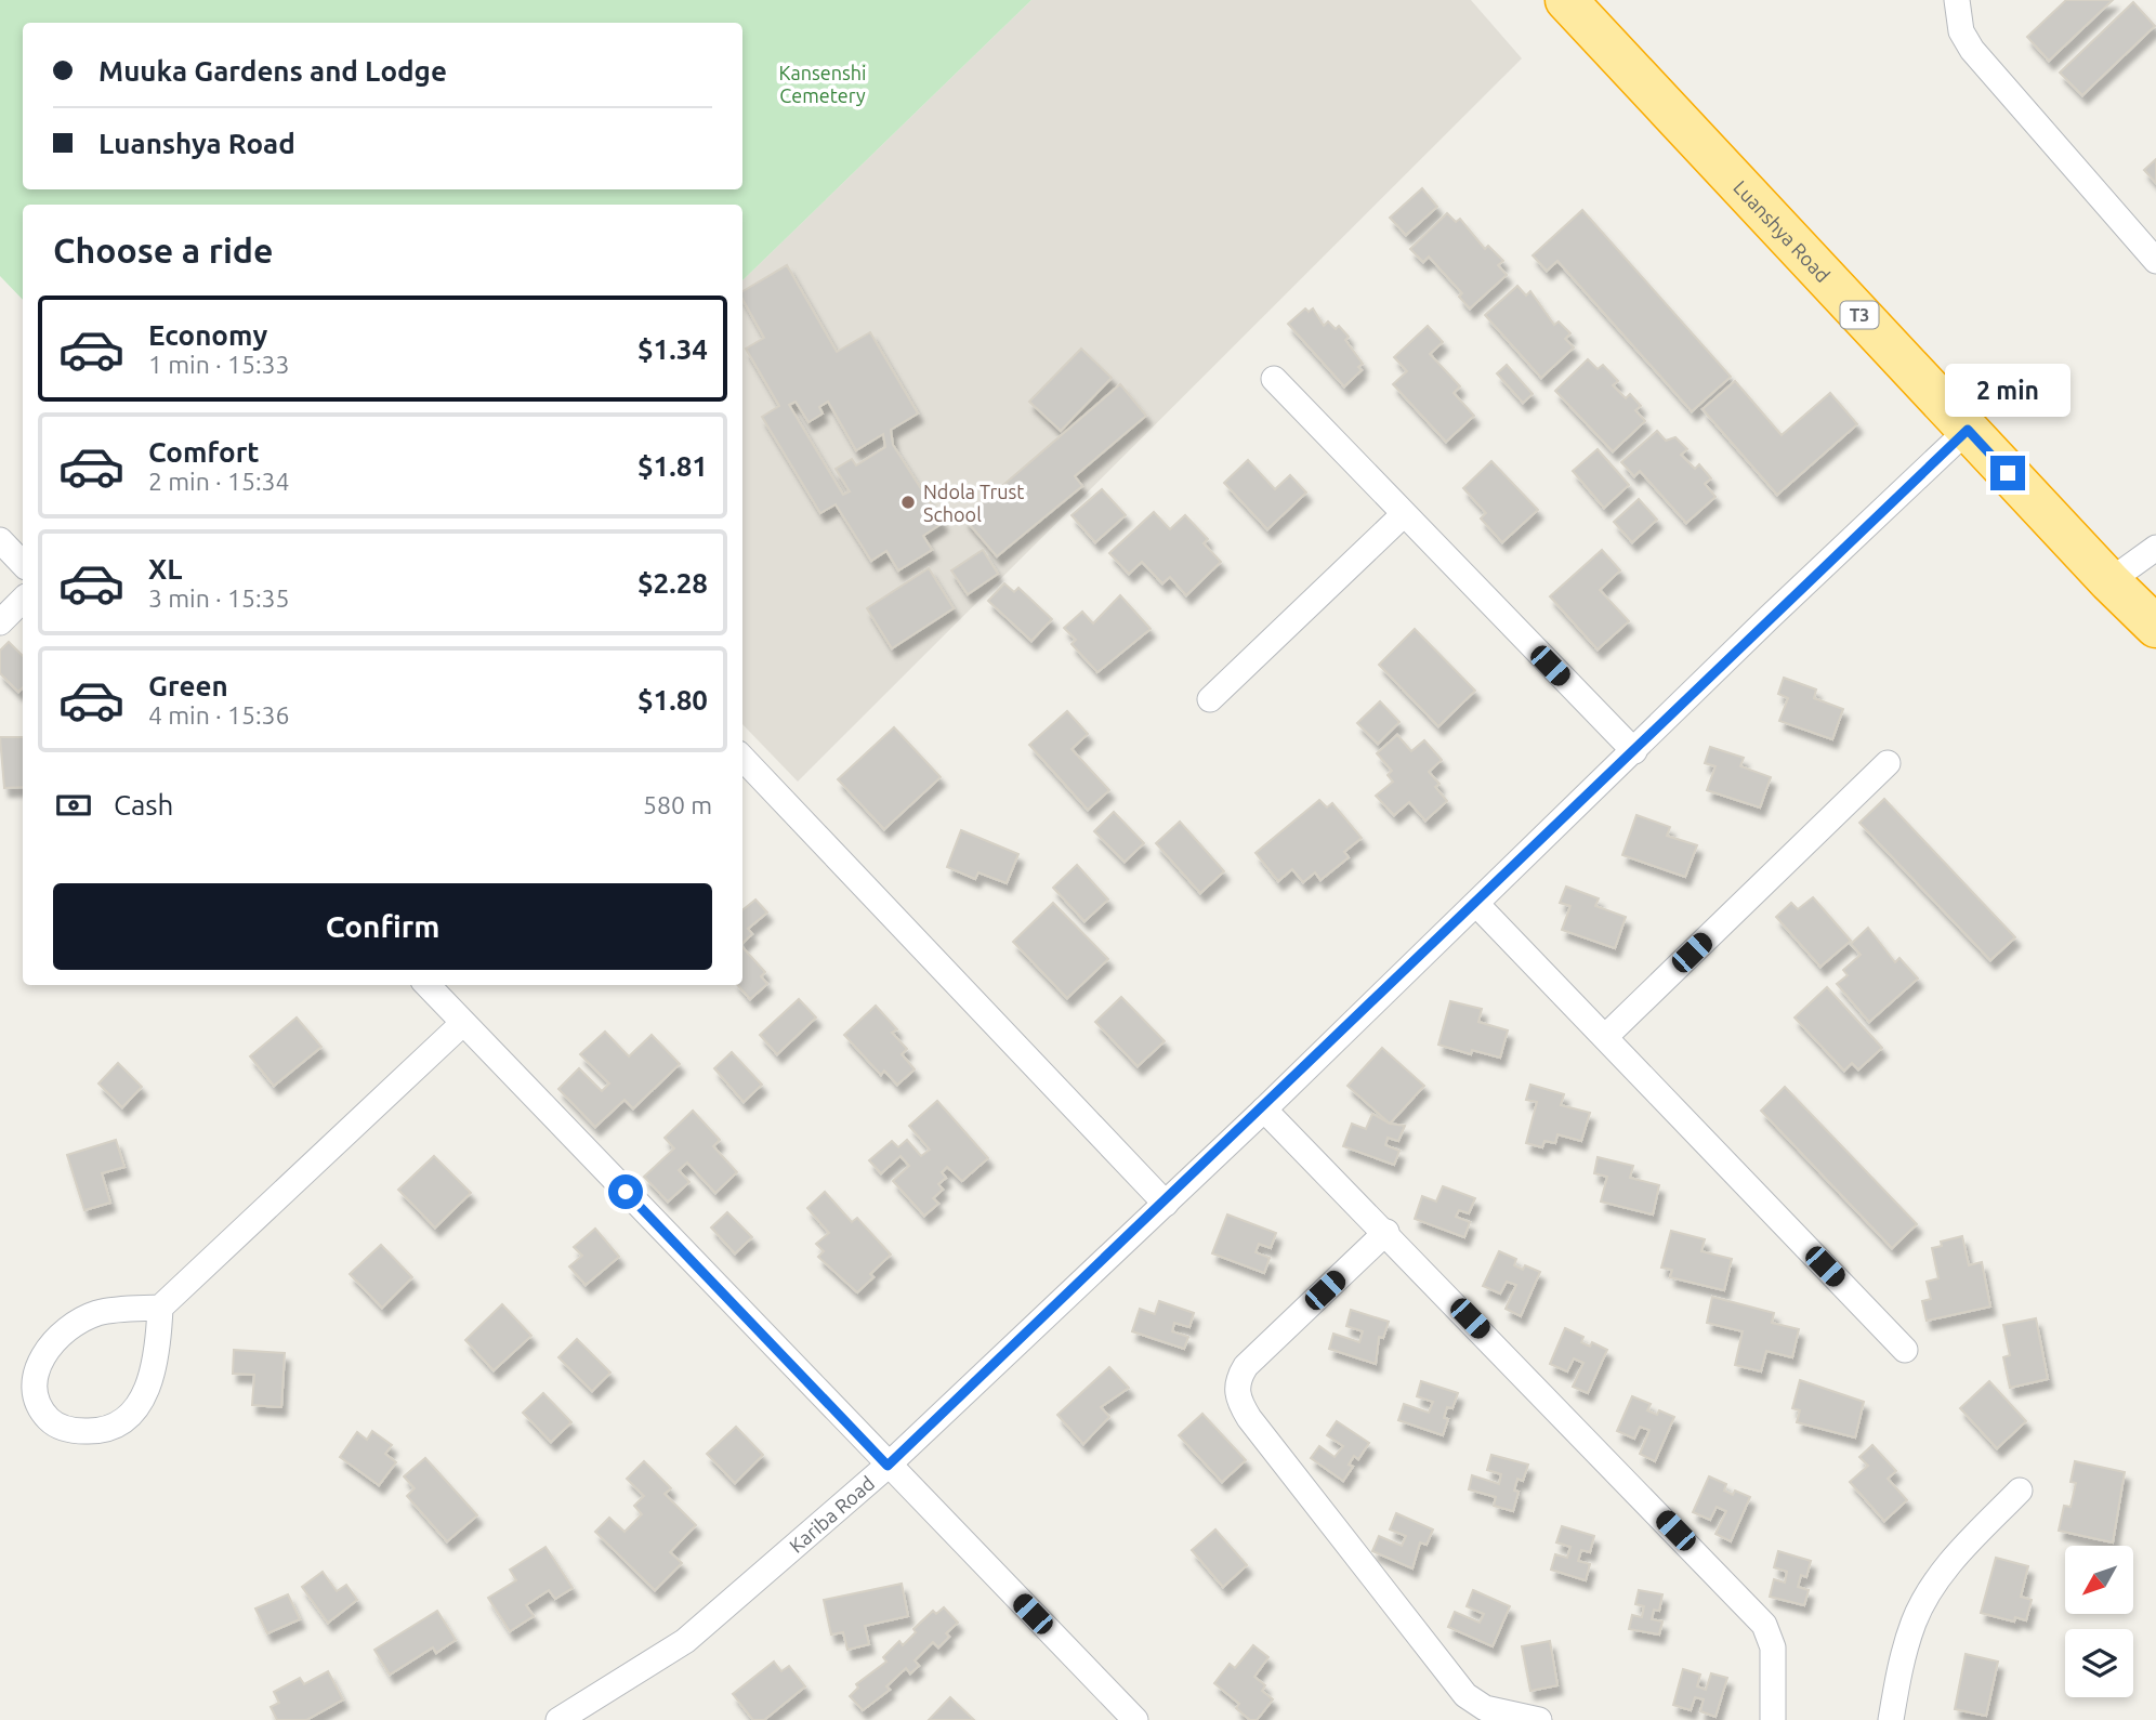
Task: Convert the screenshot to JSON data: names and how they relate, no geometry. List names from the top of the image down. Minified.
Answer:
{"streets":{"highway":["Luanshya Road","T3"],"street":["Kariba Road"]},"crossings":[["Luanshya Road","Kariba Road"]],"parks":["Kansenshi Cemetery"],"places":["Ndola Trust School"],"north":"bottom left","page":{"banner":["Muuka Gardens and Lodge","Luanshya Road"],"heading":"Choose a ride","list":[{"name":"Economy","note":"1 min · 15:33","value":"$1.34"},{"name":"Comfort","note":"2 min · 15:34","value":"$1.81"},{"name":"XL","note":"3 min · 15:35","value":"$2.28"},{"name":"Green","note":"4 min · 15:36","value":"$1.80"}],"bubble":"2 min","pay":["Cash","580 m"],"buttons":"Confirm"}}
